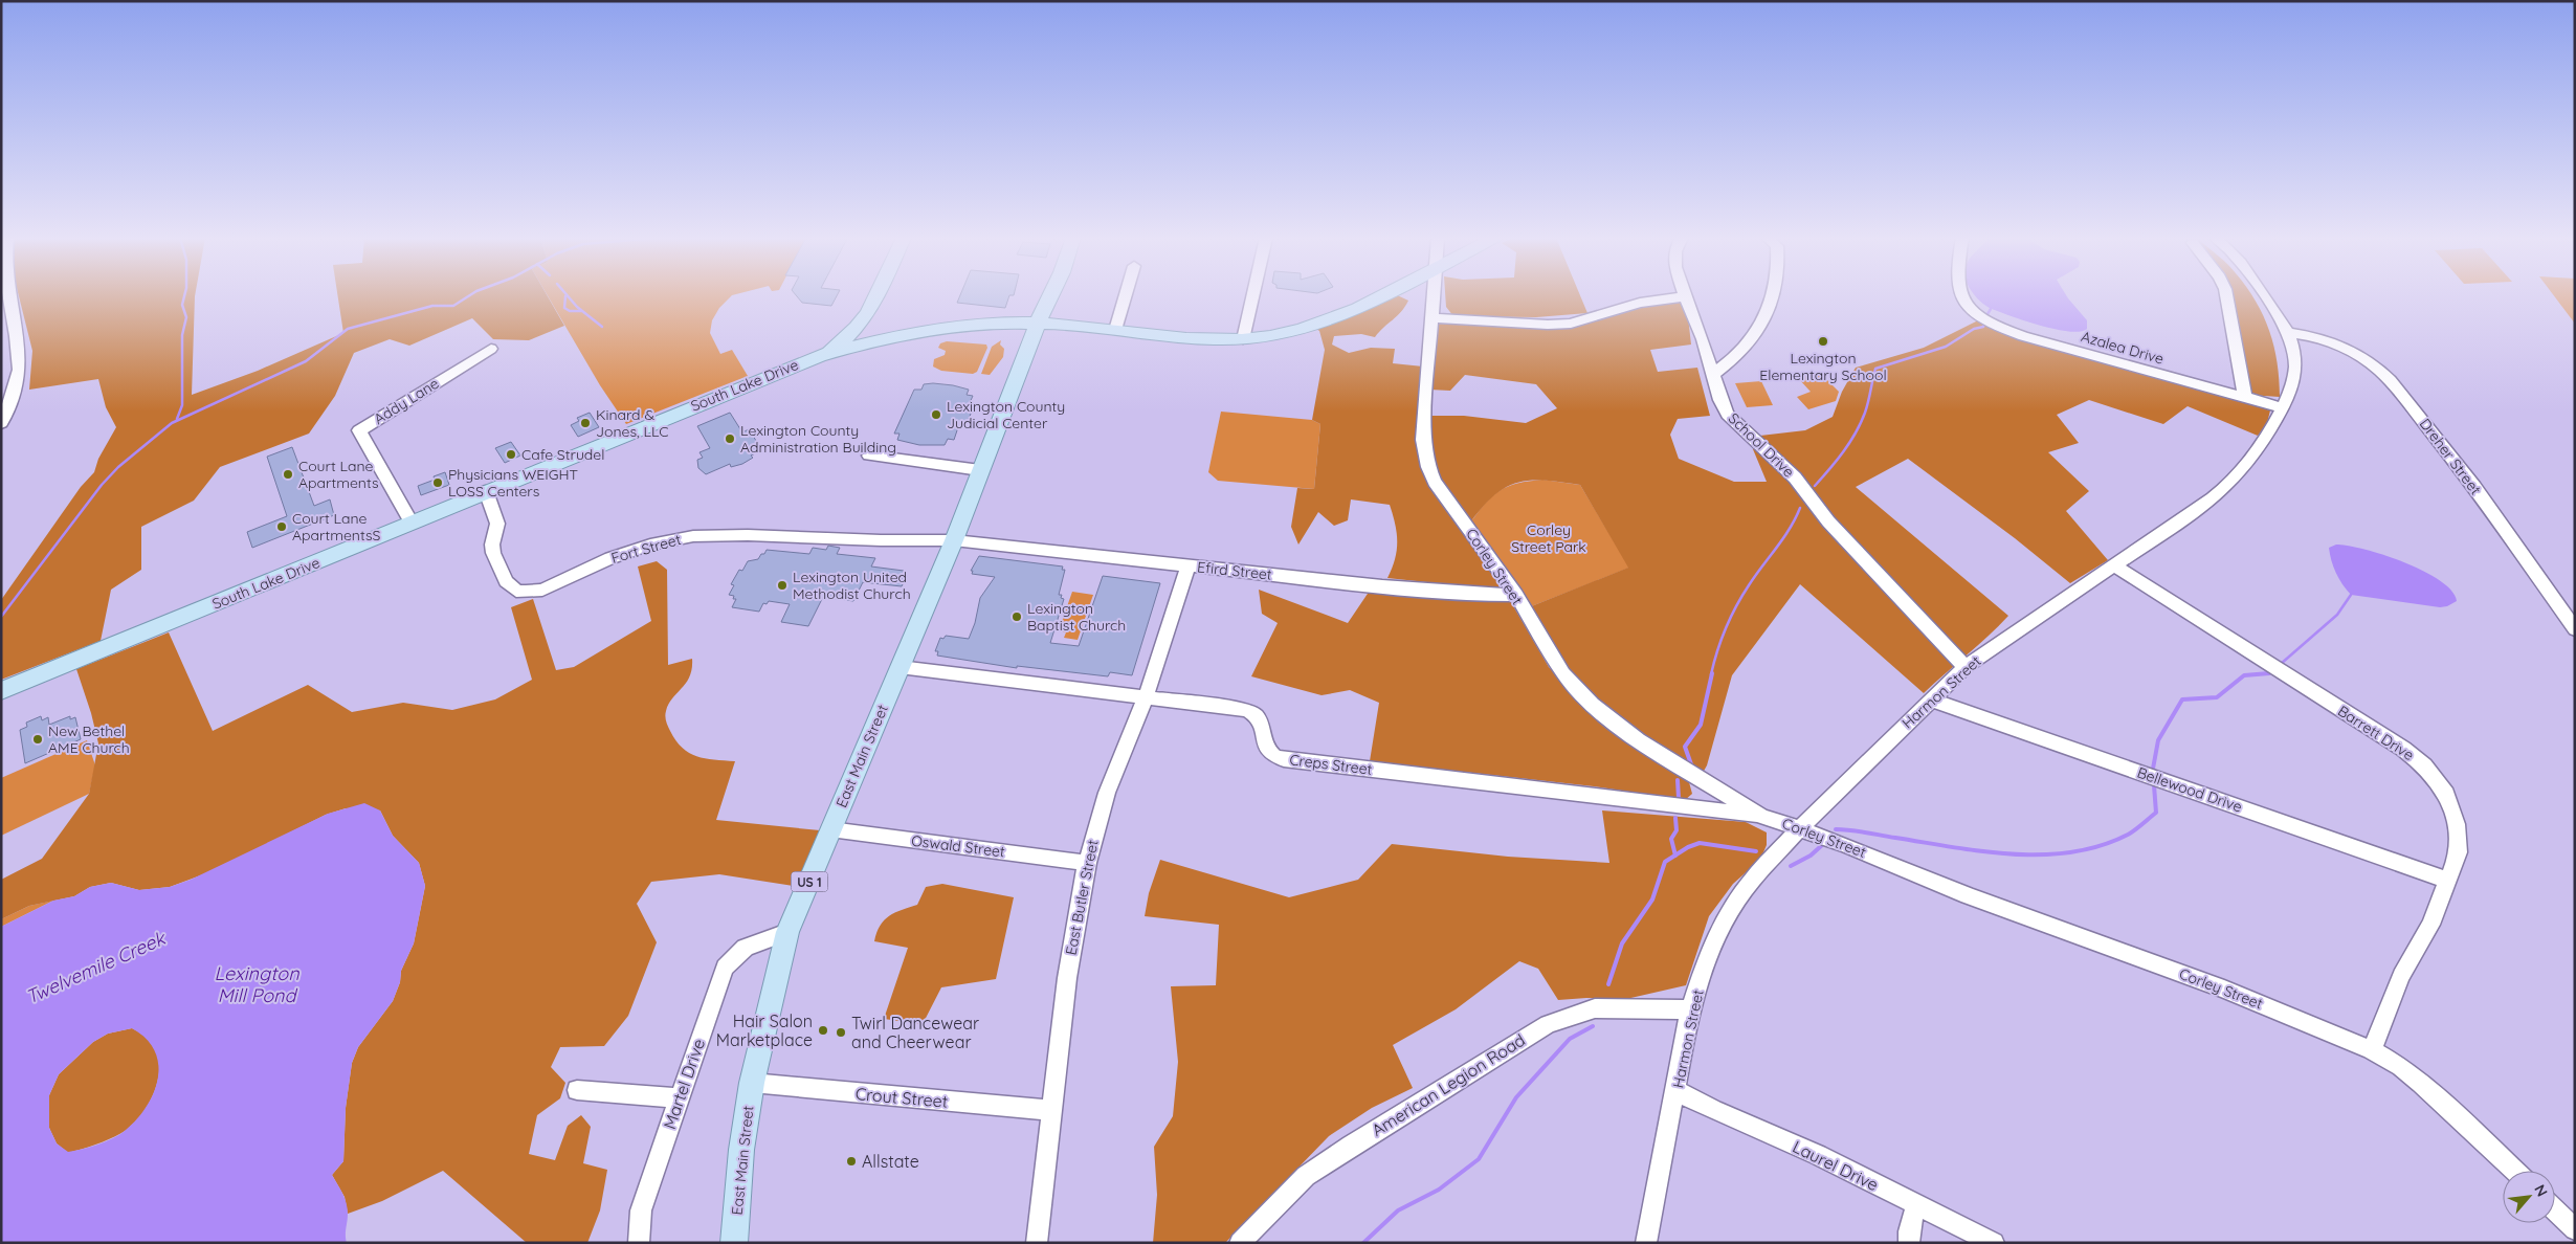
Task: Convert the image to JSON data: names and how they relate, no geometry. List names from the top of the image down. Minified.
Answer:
{"streets":{"main road":["South Lake Drive","East Main Street","US 1"],"street":["Azalea Drive","Addy Lane","School Drive","Dreher Street","Fort Street","Corley Street","Efird Street","Harmon Street","Barrett Drive","Creps Street","Bellewood Drive","Oswald Street","East Butler Street","Martel Drive","American Legion Road","Crout Street","Laurel Drive"]},"crossings":[["Azalea Drive","Harmon Street"],["South Lake Drive","Addy Lane"],["South Lake Drive","Fort Street"],["South Lake Drive","East Main Street"],["School Drive","Harmon Street"],["Dreher Street","Harmon Street"],["Fort Street","Efird Street"],["Fort Street","East Main Street"],["Corley Street","Efird Street"],["Corley Street","Harmon Street"],["Corley Street","Barrett Drive"],["Corley Street","Creps Street"],["Efird Street","East Main Street"],["Efird Street","East Butler Street"],["Harmon Street","Barrett Drive"],["Harmon Street","Bellewood Drive"],["Harmon Street","American Legion Road"],["Harmon Street","Laurel Drive"],["Barrett Drive","Bellewood Drive"],["East Main Street","Creps Street"],["East Main Street","Oswald Street"],["East Main Street","Martel Drive"],["East Main Street","Crout Street"],["Creps Street","East Butler Street"],["Oswald Street","East Butler Street"],["East Butler Street","Crout Street"]],"water":["Twelvemile Creek","Lexington Mill Pond"],"parks":["Corley Street Park"],"places":["Lexington Elementary School","Lexington County Judicial Center","Kinard & Jones, LLC","Lexington County Administration Building","Cafe Strudel","Court Lane Apartments","Physicians WEIGHT LOSS Centers","Court Lane ApartmentsS","Lexington United Methodist Church","Lexington Baptist Church","New Bethel AME Church","Hair Salon Marketplace","Twirl Dancewear and Cheerwear","Allstate"],"north":"top right"}
